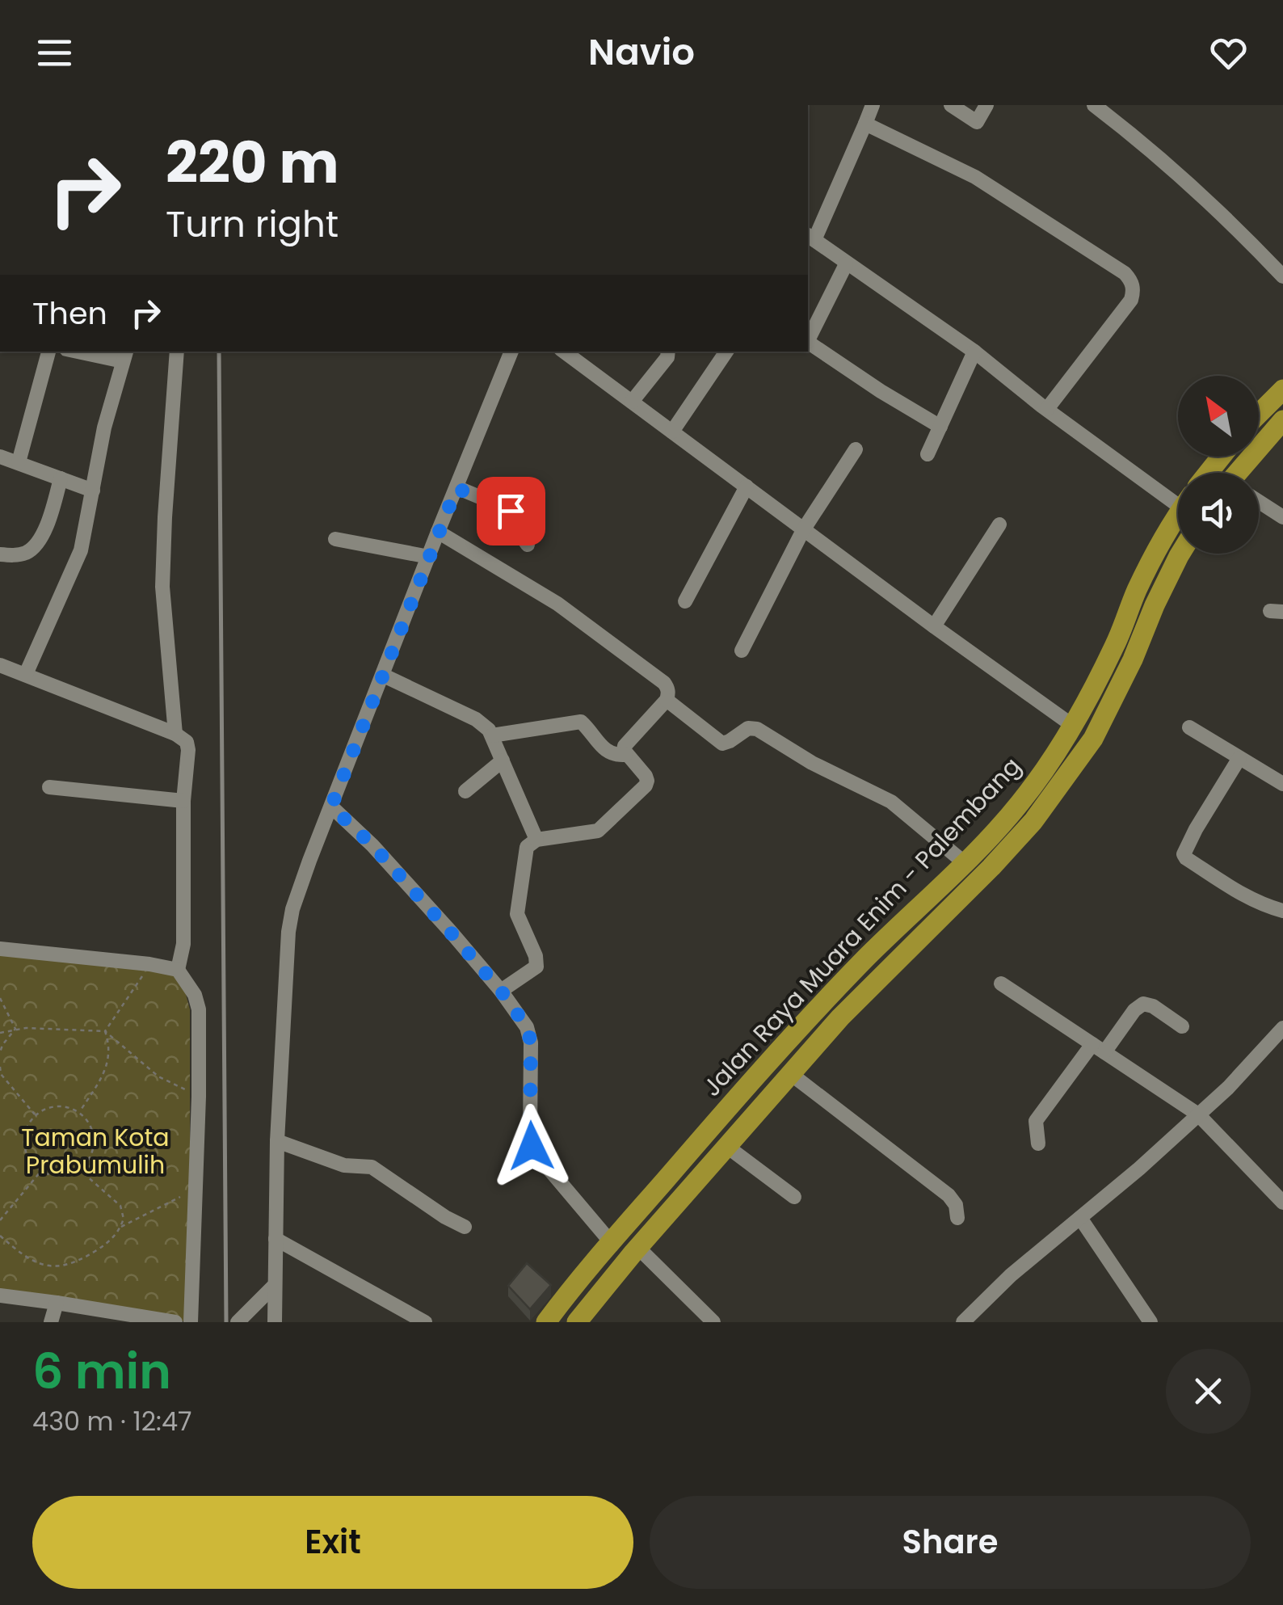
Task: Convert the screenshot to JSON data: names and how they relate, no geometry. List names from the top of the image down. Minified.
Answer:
{"streets":{"main road":["Jalan Raya Muara Enim - Palembang"]},"parks":["Taman Kota Prabumulih"],"north":"top left","page":{"header":"Navio","turn":["220 m","Turn right"],"then":"Then","heading":["6 min","430 m · 12:47"],"buttons":["Exit","Share"]}}
